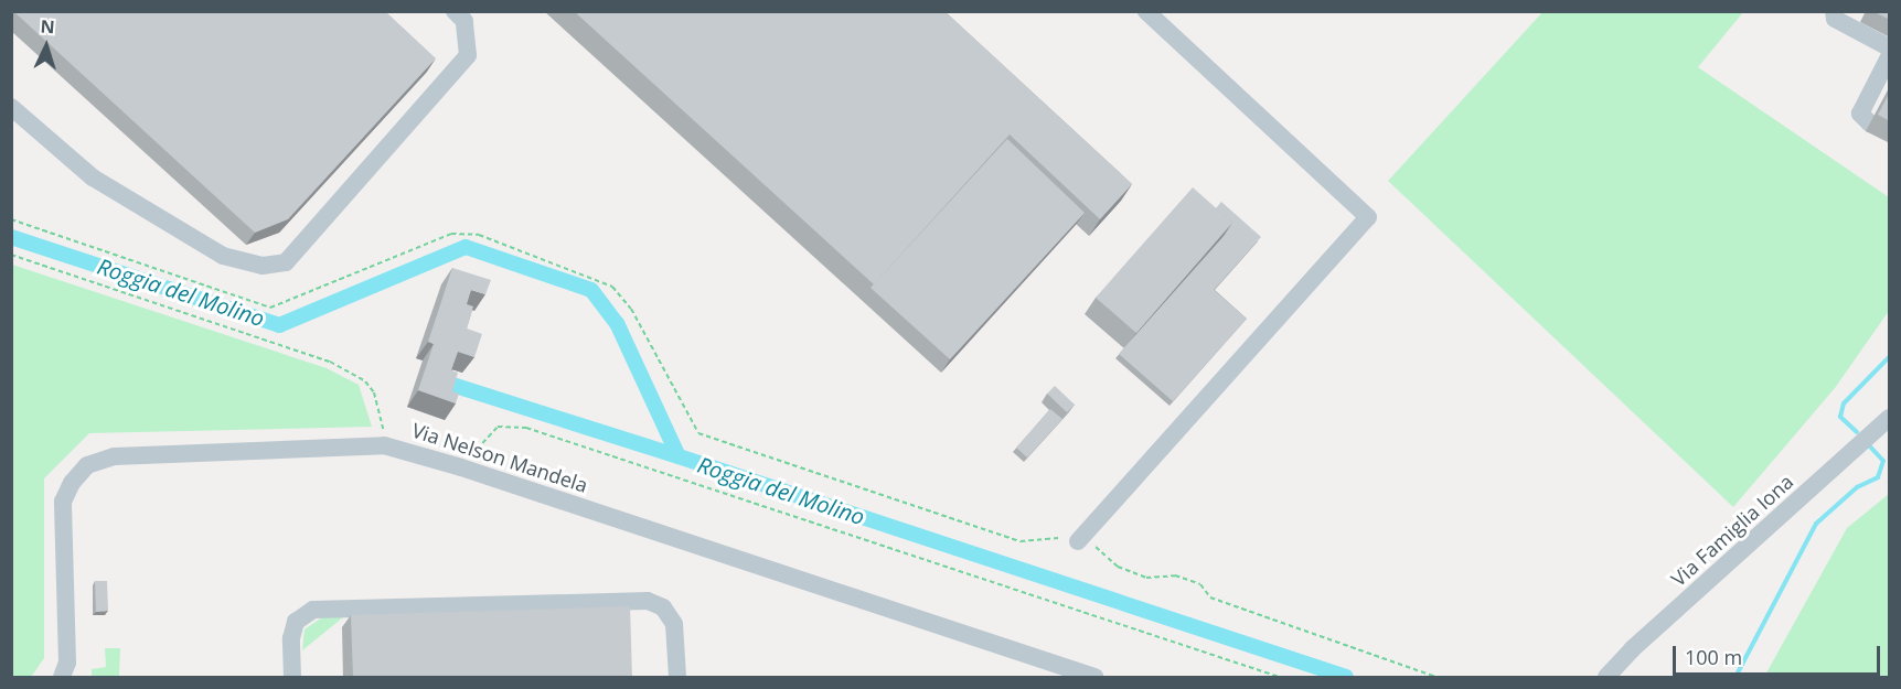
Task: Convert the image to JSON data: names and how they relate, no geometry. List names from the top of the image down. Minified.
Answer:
{"streets":{"street":["Via Nelson Mandela","Via Famiglia Iona"]},"water":["Roggia del Molino"],"scale_bar":"100 m","north":"top"}
